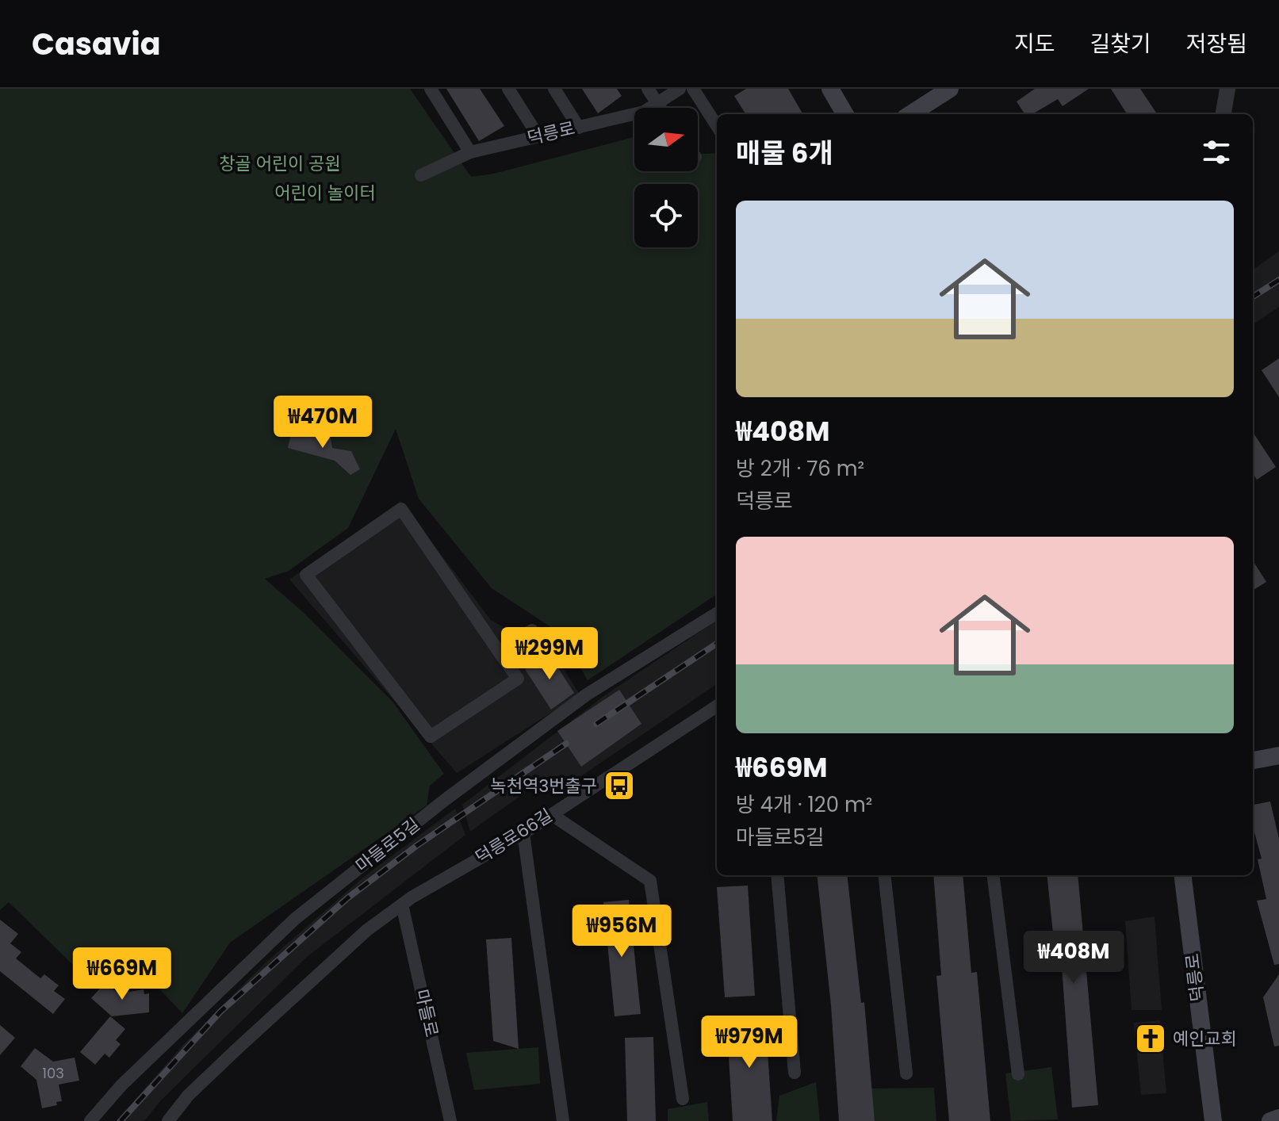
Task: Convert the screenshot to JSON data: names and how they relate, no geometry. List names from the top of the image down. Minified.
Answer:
{"streets":{"main road":["덕릉로"],"street":["덕릉로66길","마들로5길","마들로"]},"crossings":[["덕릉로66길","마들로"]],"parks":["창골 어린이 공원","어린이 놀이터"],"places":{"bus stop":["녹천역3번출구"],"church":["예인교회"]},"house_numbers":["103"],"north":"right","page":{"header":"Casavia","nav":["지도","길찾기","저장됨"],"heading":"매물 6개","list":[{"name":"₩408M","note":"방 2개 · 76 m² · 덕릉로"},{"name":"₩669M","note":"방 4개 · 120 m² · 마들로5길"}],"price":["₩470M","₩299M","₩956M","₩408M","₩669M","₩979M"]}}
